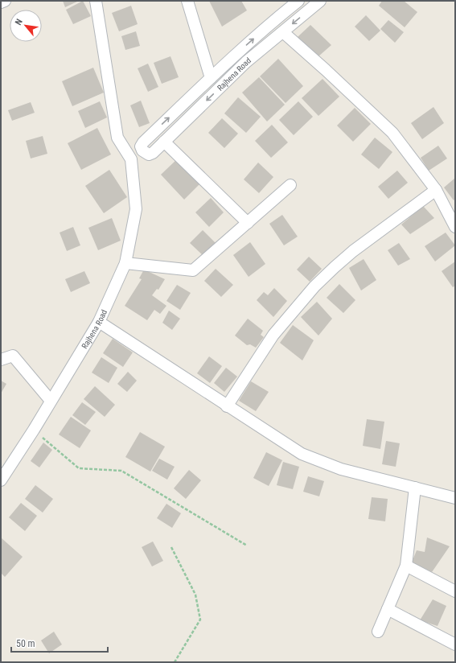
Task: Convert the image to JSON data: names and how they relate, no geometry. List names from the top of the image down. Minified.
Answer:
{"streets":{"street":["Rajhena Road"]},"scale_bar":"50 m","north":"top left"}
